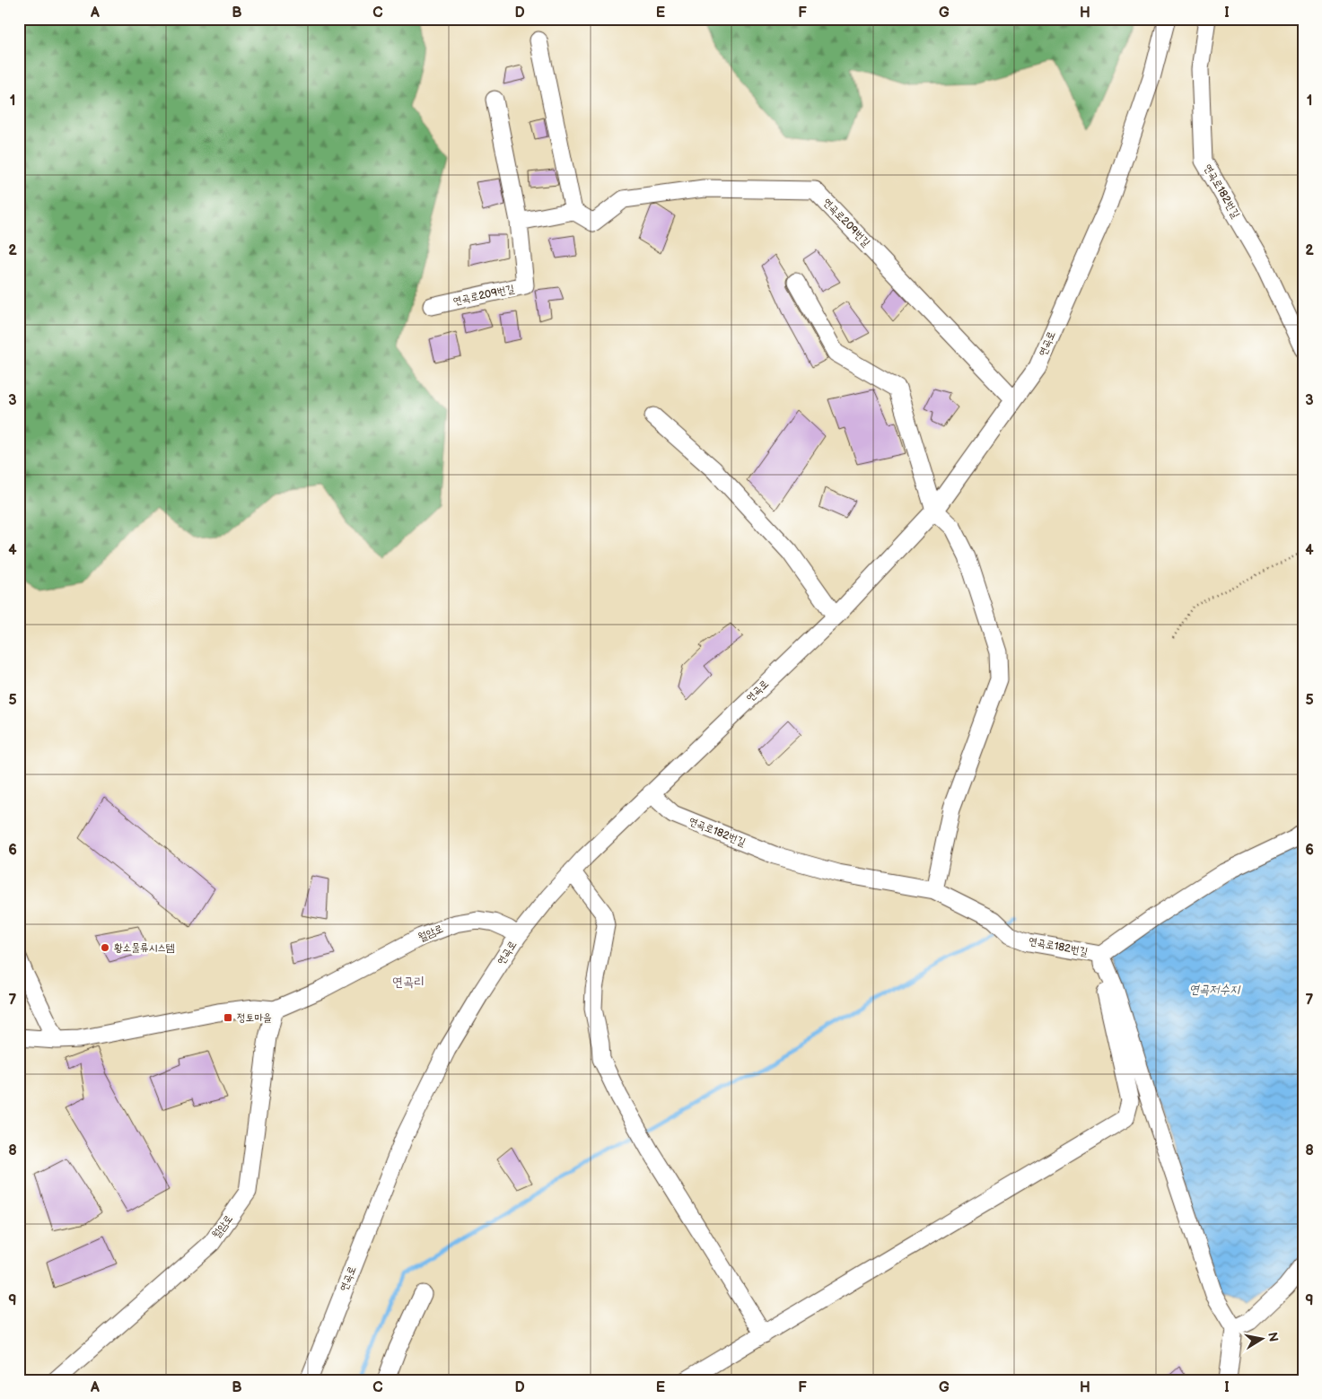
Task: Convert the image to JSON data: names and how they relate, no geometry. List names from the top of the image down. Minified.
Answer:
{"streets":{"street":["연곡로182번길","연곡로209번길","연곡로","월암로"]},"crossings":[["연곡로182번길","연곡로"],["연곡로209번길","연곡로"],["연곡로","월암로"]],"districts":["연곡리"],"water":["연곡저수지"],"places":{"other":["황소물류시스템"],"transit":["정토마을"]},"north":"right","grid":{"columns":["A","B","C","D","E","F","G","H","I"],"rows":["1","2","3","4","5","6","7","8","9"]}}
